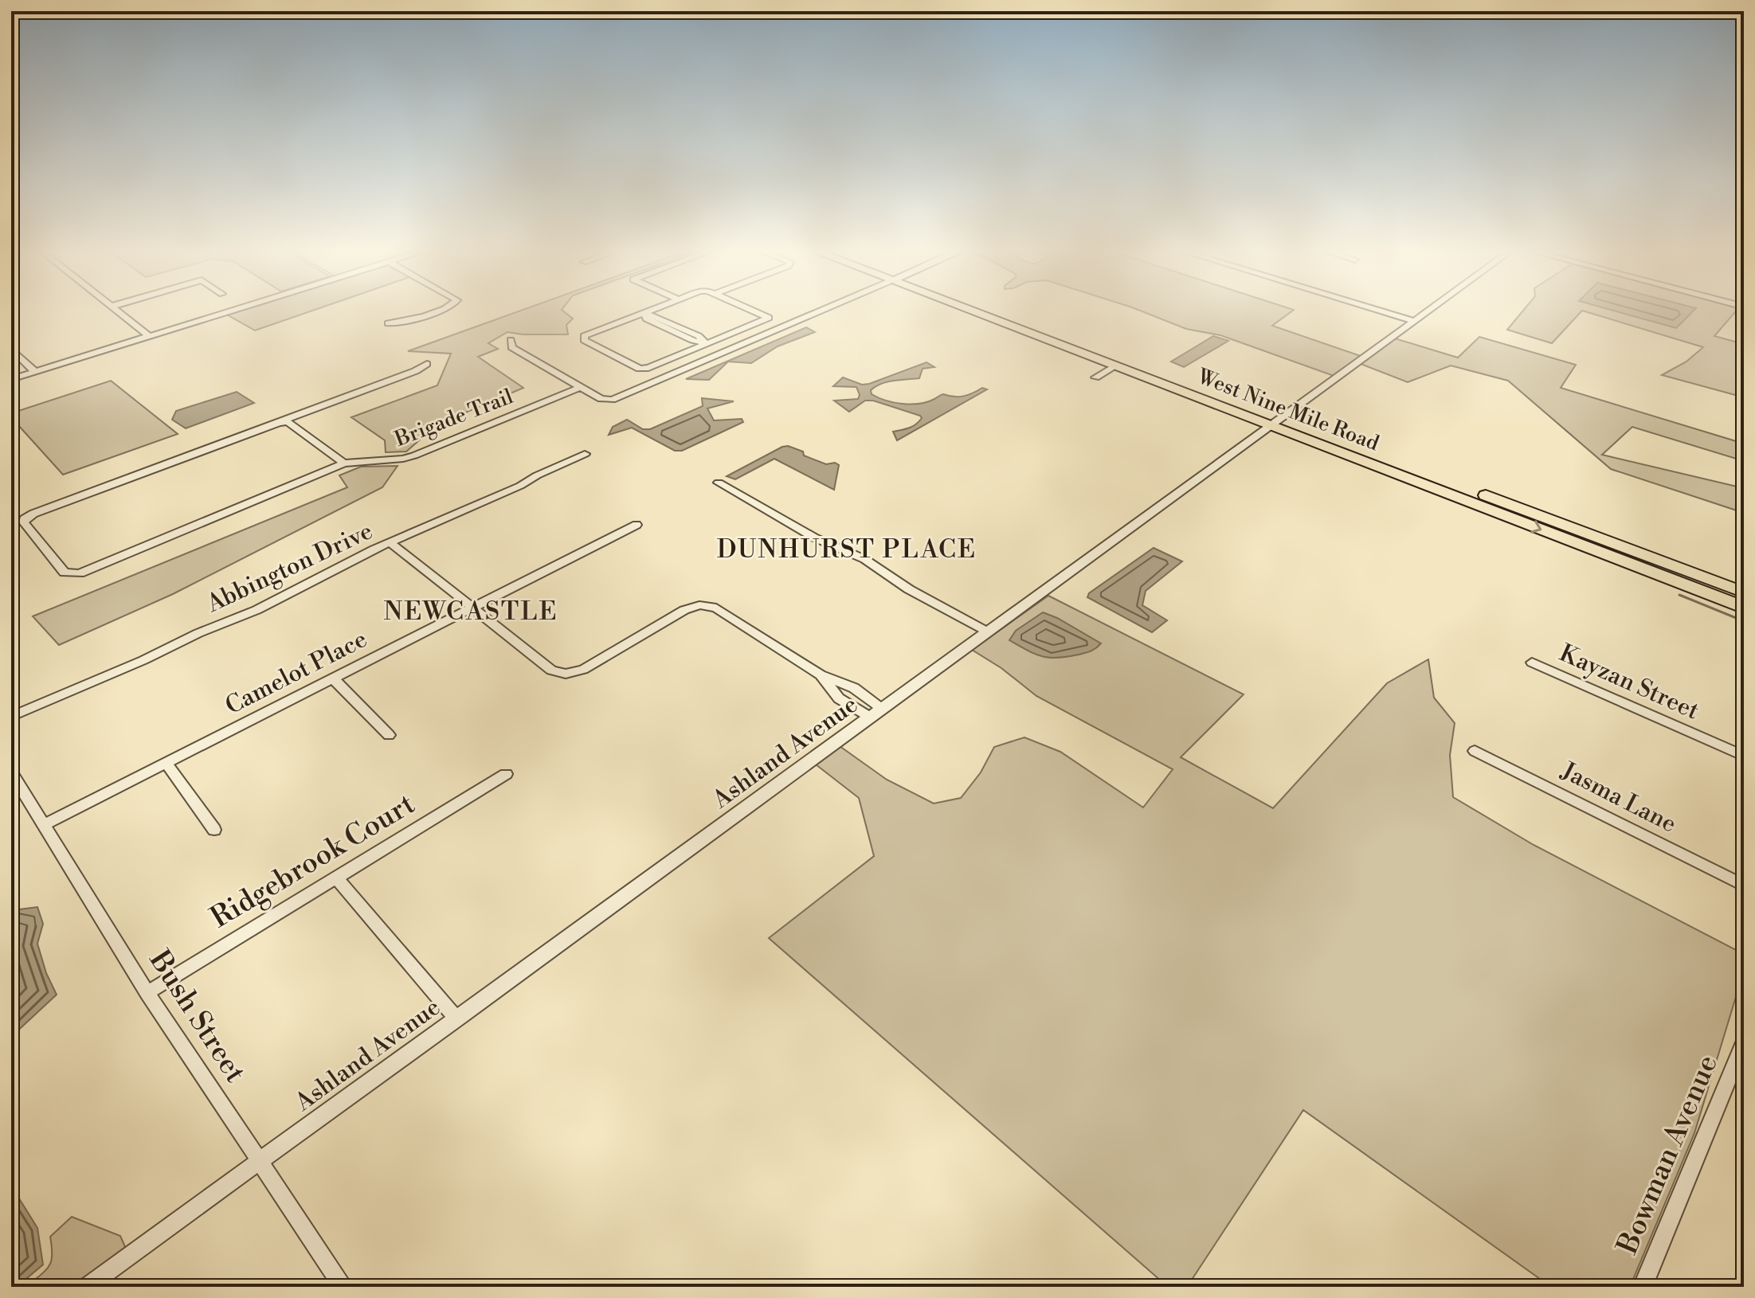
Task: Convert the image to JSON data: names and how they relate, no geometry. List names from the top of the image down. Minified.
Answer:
{"streets":{"main road":["West Nine Mile Road"],"street":["Brigade Trail","Abbington Drive","Camelot Place","Kayzan Street","Ashland Avenue","Jasma Lane","Ridgebrook Court","Bush Street","Bowman Avenue"]},"crossings":[["West Nine Mile Road","Ashland Avenue"],["Camelot Place","Bush Street"],["Ashland Avenue","Bush Street"],["Ridgebrook Court","Bush Street"]],"districts":["DUNHURST PLACE","NEWCASTLE"]}
